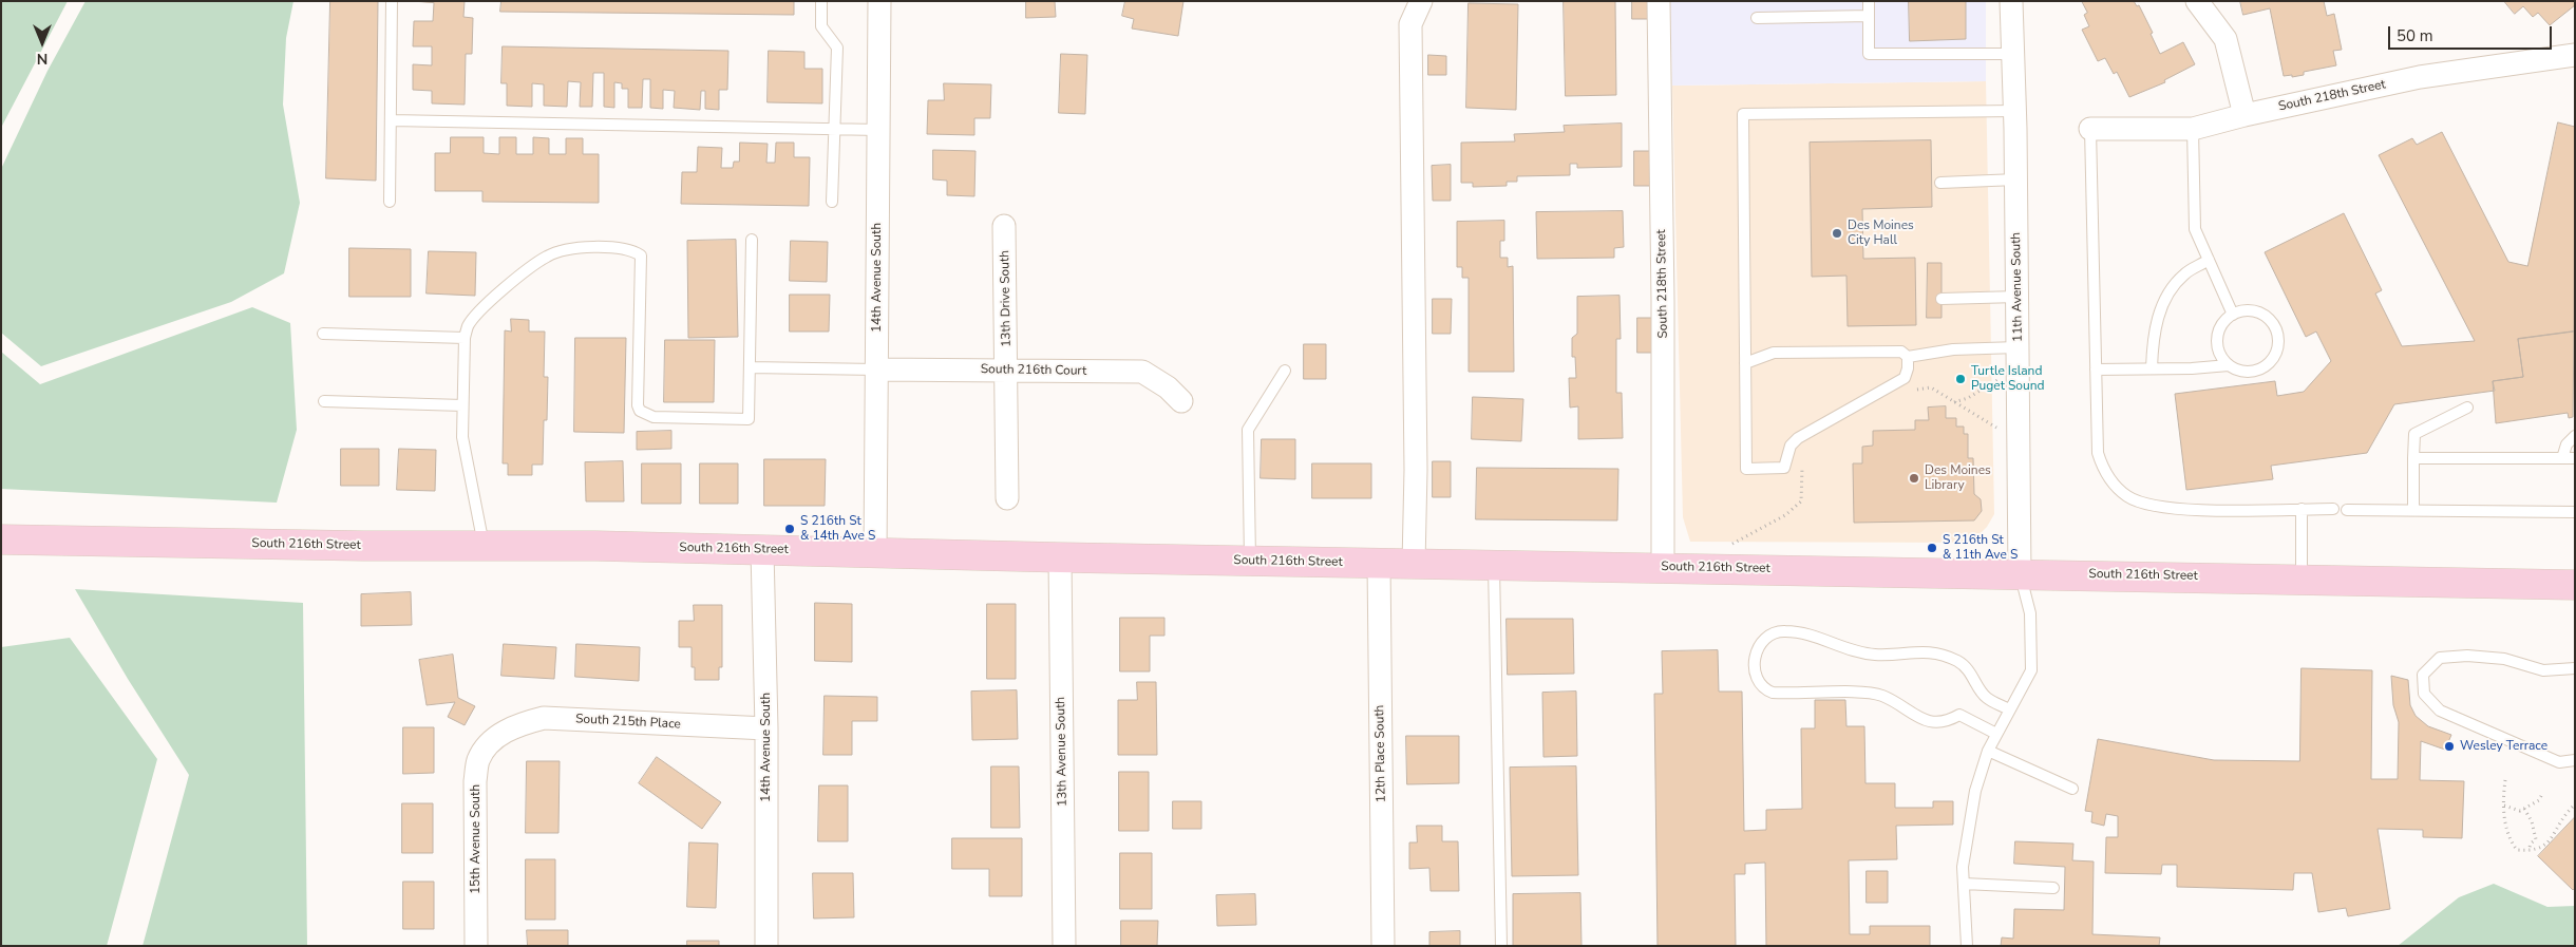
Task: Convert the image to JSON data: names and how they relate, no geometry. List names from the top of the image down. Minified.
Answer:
{"streets":{"main road":["South 216th Street"],"street":["South 218th Street","14th Avenue South","11th Avenue South","13th Drive South","South 216th Court","South 215th Place","13th Avenue South","12th Place South","15th Avenue South"]},"crossings":[["South 218th Street","South 216th Street"],["14th Avenue South","South 216th Court"],["14th Avenue South","South 216th Street"],["14th Avenue South","South 215th Place"],["11th Avenue South","South 216th Street"],["13th Drive South","South 216th Court"],["South 216th Street","13th Avenue South"],["South 216th Street","12th Place South"],["South 215th Place","15th Avenue South"]],"places":["Des Moines City Hall","Turtle Island Puget Sound","Des Moines Library","S 216th St & 14th Ave S","S 216th St & 11th Ave S","Wesley Terrace"],"scale_bar":"50 m","north":"bottom"}
